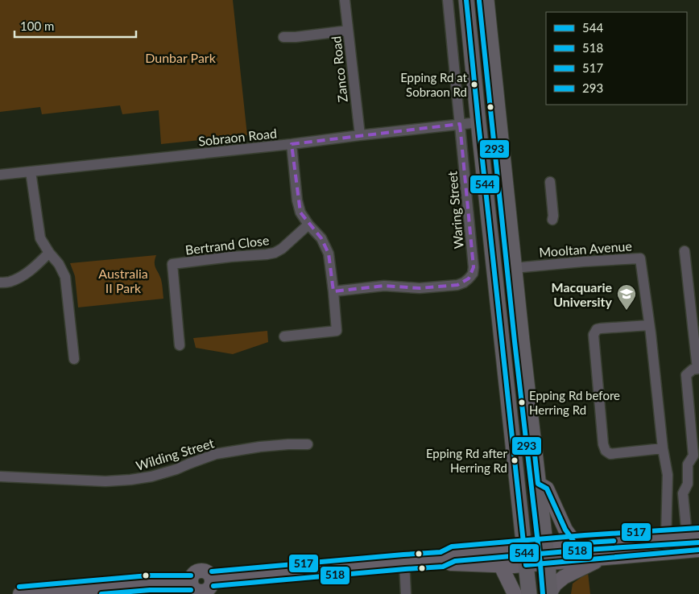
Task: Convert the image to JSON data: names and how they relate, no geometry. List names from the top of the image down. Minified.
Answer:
{"streets":{"street":["Zanco Road","Sobraon Road","Waring Street","Bertrand Close","Mooltan Avenue","Wilding Street"]},"crossings":[["Zanco Road","Sobraon Road"],["Sobraon Road","Waring Street"]],"parks":["Dunbar Park","Australia II Park"],"places":{"other":["Epping Rd at Sobraon Rd","Epping Rd before Herring Rd","Epping Rd after Herring Rd"],"school or university":["Macquarie University"]},"lines":["transit line 544","transit line 293","transit line 517","transit line 518"],"legend":["544","518","517","293"],"scale_bar":"100 m"}
